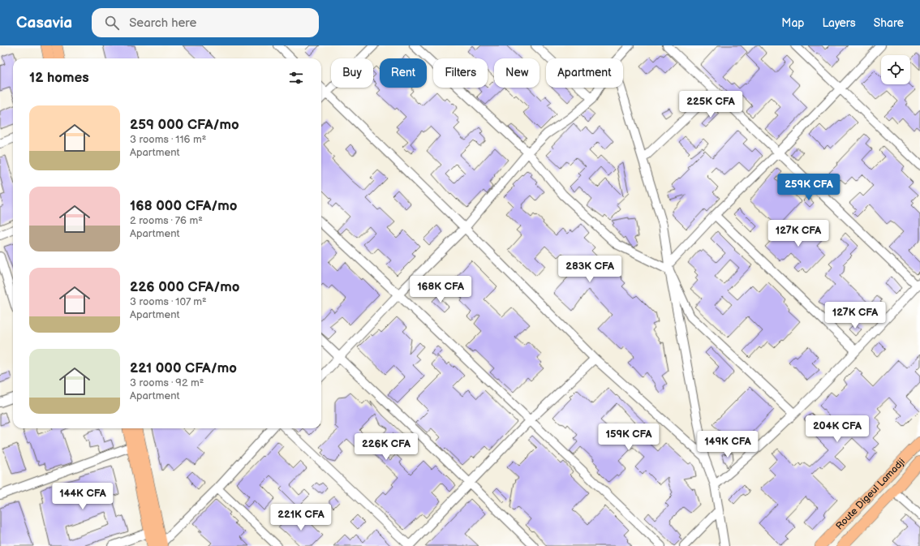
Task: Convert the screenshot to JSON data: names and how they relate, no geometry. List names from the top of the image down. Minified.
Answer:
{"streets":{"main road":["Route Digeul Lamadji"]},"page":{"header":"Casavia","search":"Search here","nav":["Map","Layers","Share"],"chip":["Buy","Rent","Filters","New","Apartment"],"heading":"12 homes","price":["225K CFA","259K CFA","127K CFA","283K CFA","168K CFA","127K CFA","204K CFA","159K CFA","149K CFA","226K CFA","144K CFA","221K CFA"],"list":[{"name":"259 000 CFA/mo","note":"3 rooms · 116 m² · Apartment"},{"name":"168 000 CFA/mo","note":"2 rooms · 76 m² · Apartment"},{"name":"226 000 CFA/mo","note":"3 rooms · 107 m² · Apartment"},{"name":"221 000 CFA/mo","note":"3 rooms · 92 m² · Apartment"}]}}
